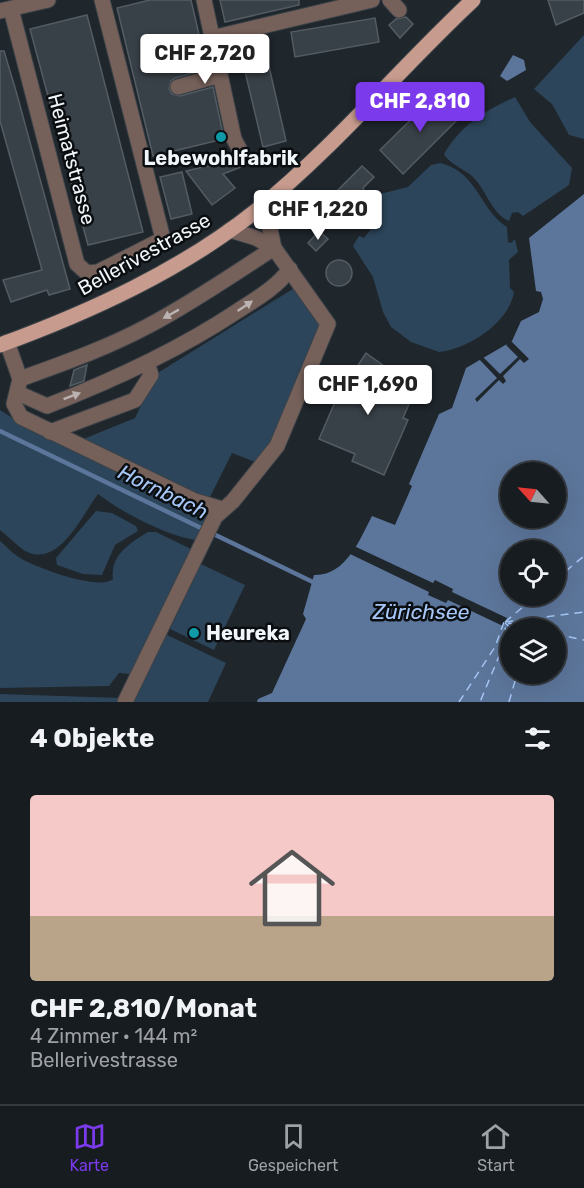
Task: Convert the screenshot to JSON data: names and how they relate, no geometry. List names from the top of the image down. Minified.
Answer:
{"streets":{"main road":["Bellerivestrasse"],"street":["Heimatstrasse"]},"water":["Hornbach","Zürichsee"],"places":["Lebewohlfabrik","Heureka"],"north":"top left","page":{"price":["CHF 2,720","CHF 2,810","CHF 1,220","CHF 1,690"],"heading":"4 Objekte","list":[{"name":"CHF 2,810/Monat","note":"4 Zimmer · 144 m² · Bellerivestrasse"}],"tabs":["Karte","Gespeichert","Start"]}}
